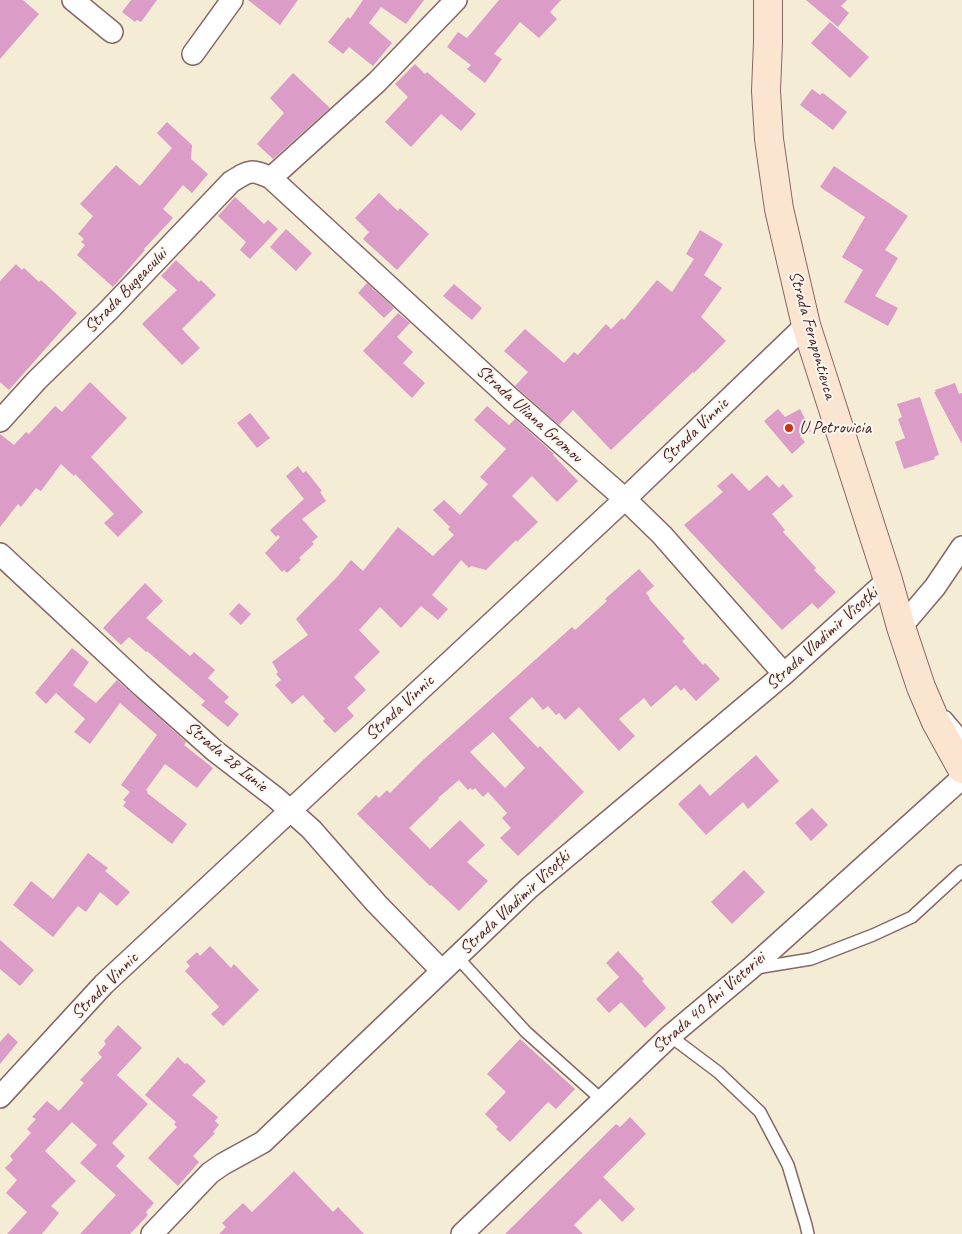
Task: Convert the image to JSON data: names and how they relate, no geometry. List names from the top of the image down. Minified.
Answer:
{"streets":{"main road":["Strada Ferapontievca"],"street":["Strada Bugeacului","Strada Uliana Gromov","Strada Vinnic","Strada Vladimir Vîsoțki","Strada 28 Iunie","Strada 40 Ani Victoriei"]},"crossings":[["Strada Bugeacului","Strada Uliana Gromov"],["Strada Ferapontievca","Strada Vinnic"],["Strada Ferapontievca","Strada Vladimir Vîsoțki"],["Strada Uliana Gromov","Strada Vinnic"],["Strada Uliana Gromov","Strada Vladimir Vîsoțki"],["Strada Vinnic","Strada 28 Iunie"],["Strada Vladimir Vîsoțki","Strada 28 Iunie"]],"places":["U Petrovicia"]}
